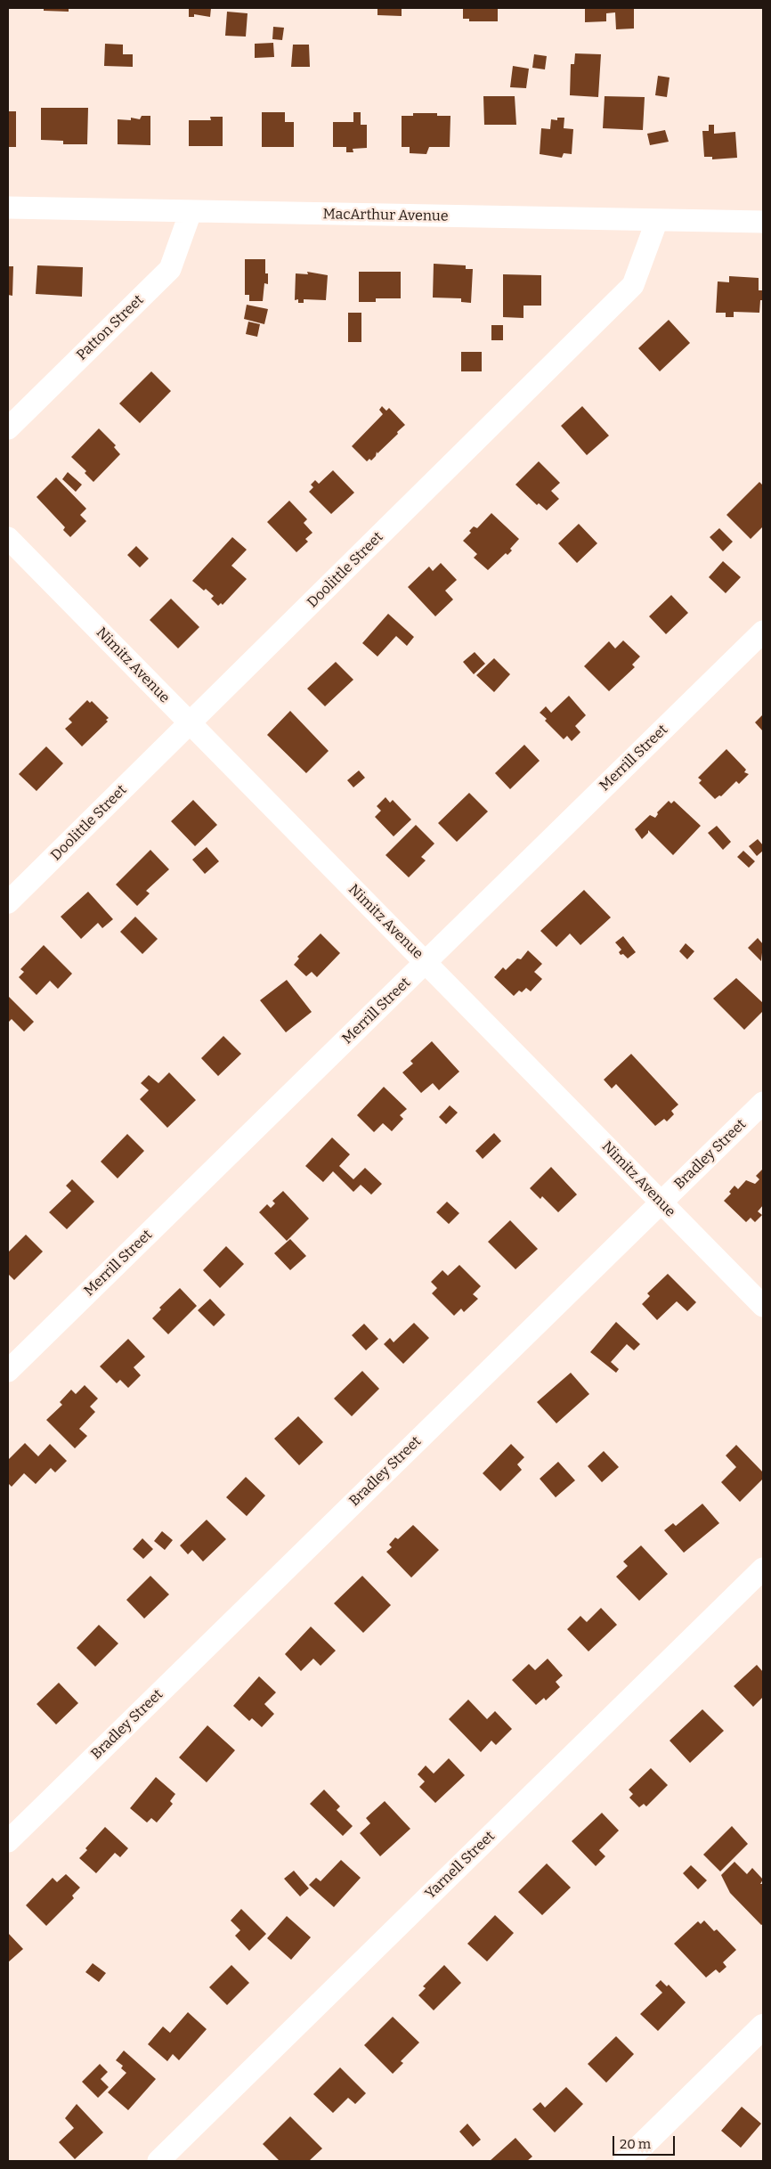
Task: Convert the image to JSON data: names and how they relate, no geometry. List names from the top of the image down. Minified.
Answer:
{"streets":{"street":["MacArthur Avenue","Patton Street","Doolittle Street","Nimitz Avenue","Merrill Street","Bradley Street","Yarnell Street"]},"crossings":[["MacArthur Avenue","Patton Street"],["MacArthur Avenue","Doolittle Street"],["Doolittle Street","Nimitz Avenue"],["Nimitz Avenue","Merrill Street"],["Nimitz Avenue","Bradley Street"]],"scale_bar":"20 m"}
